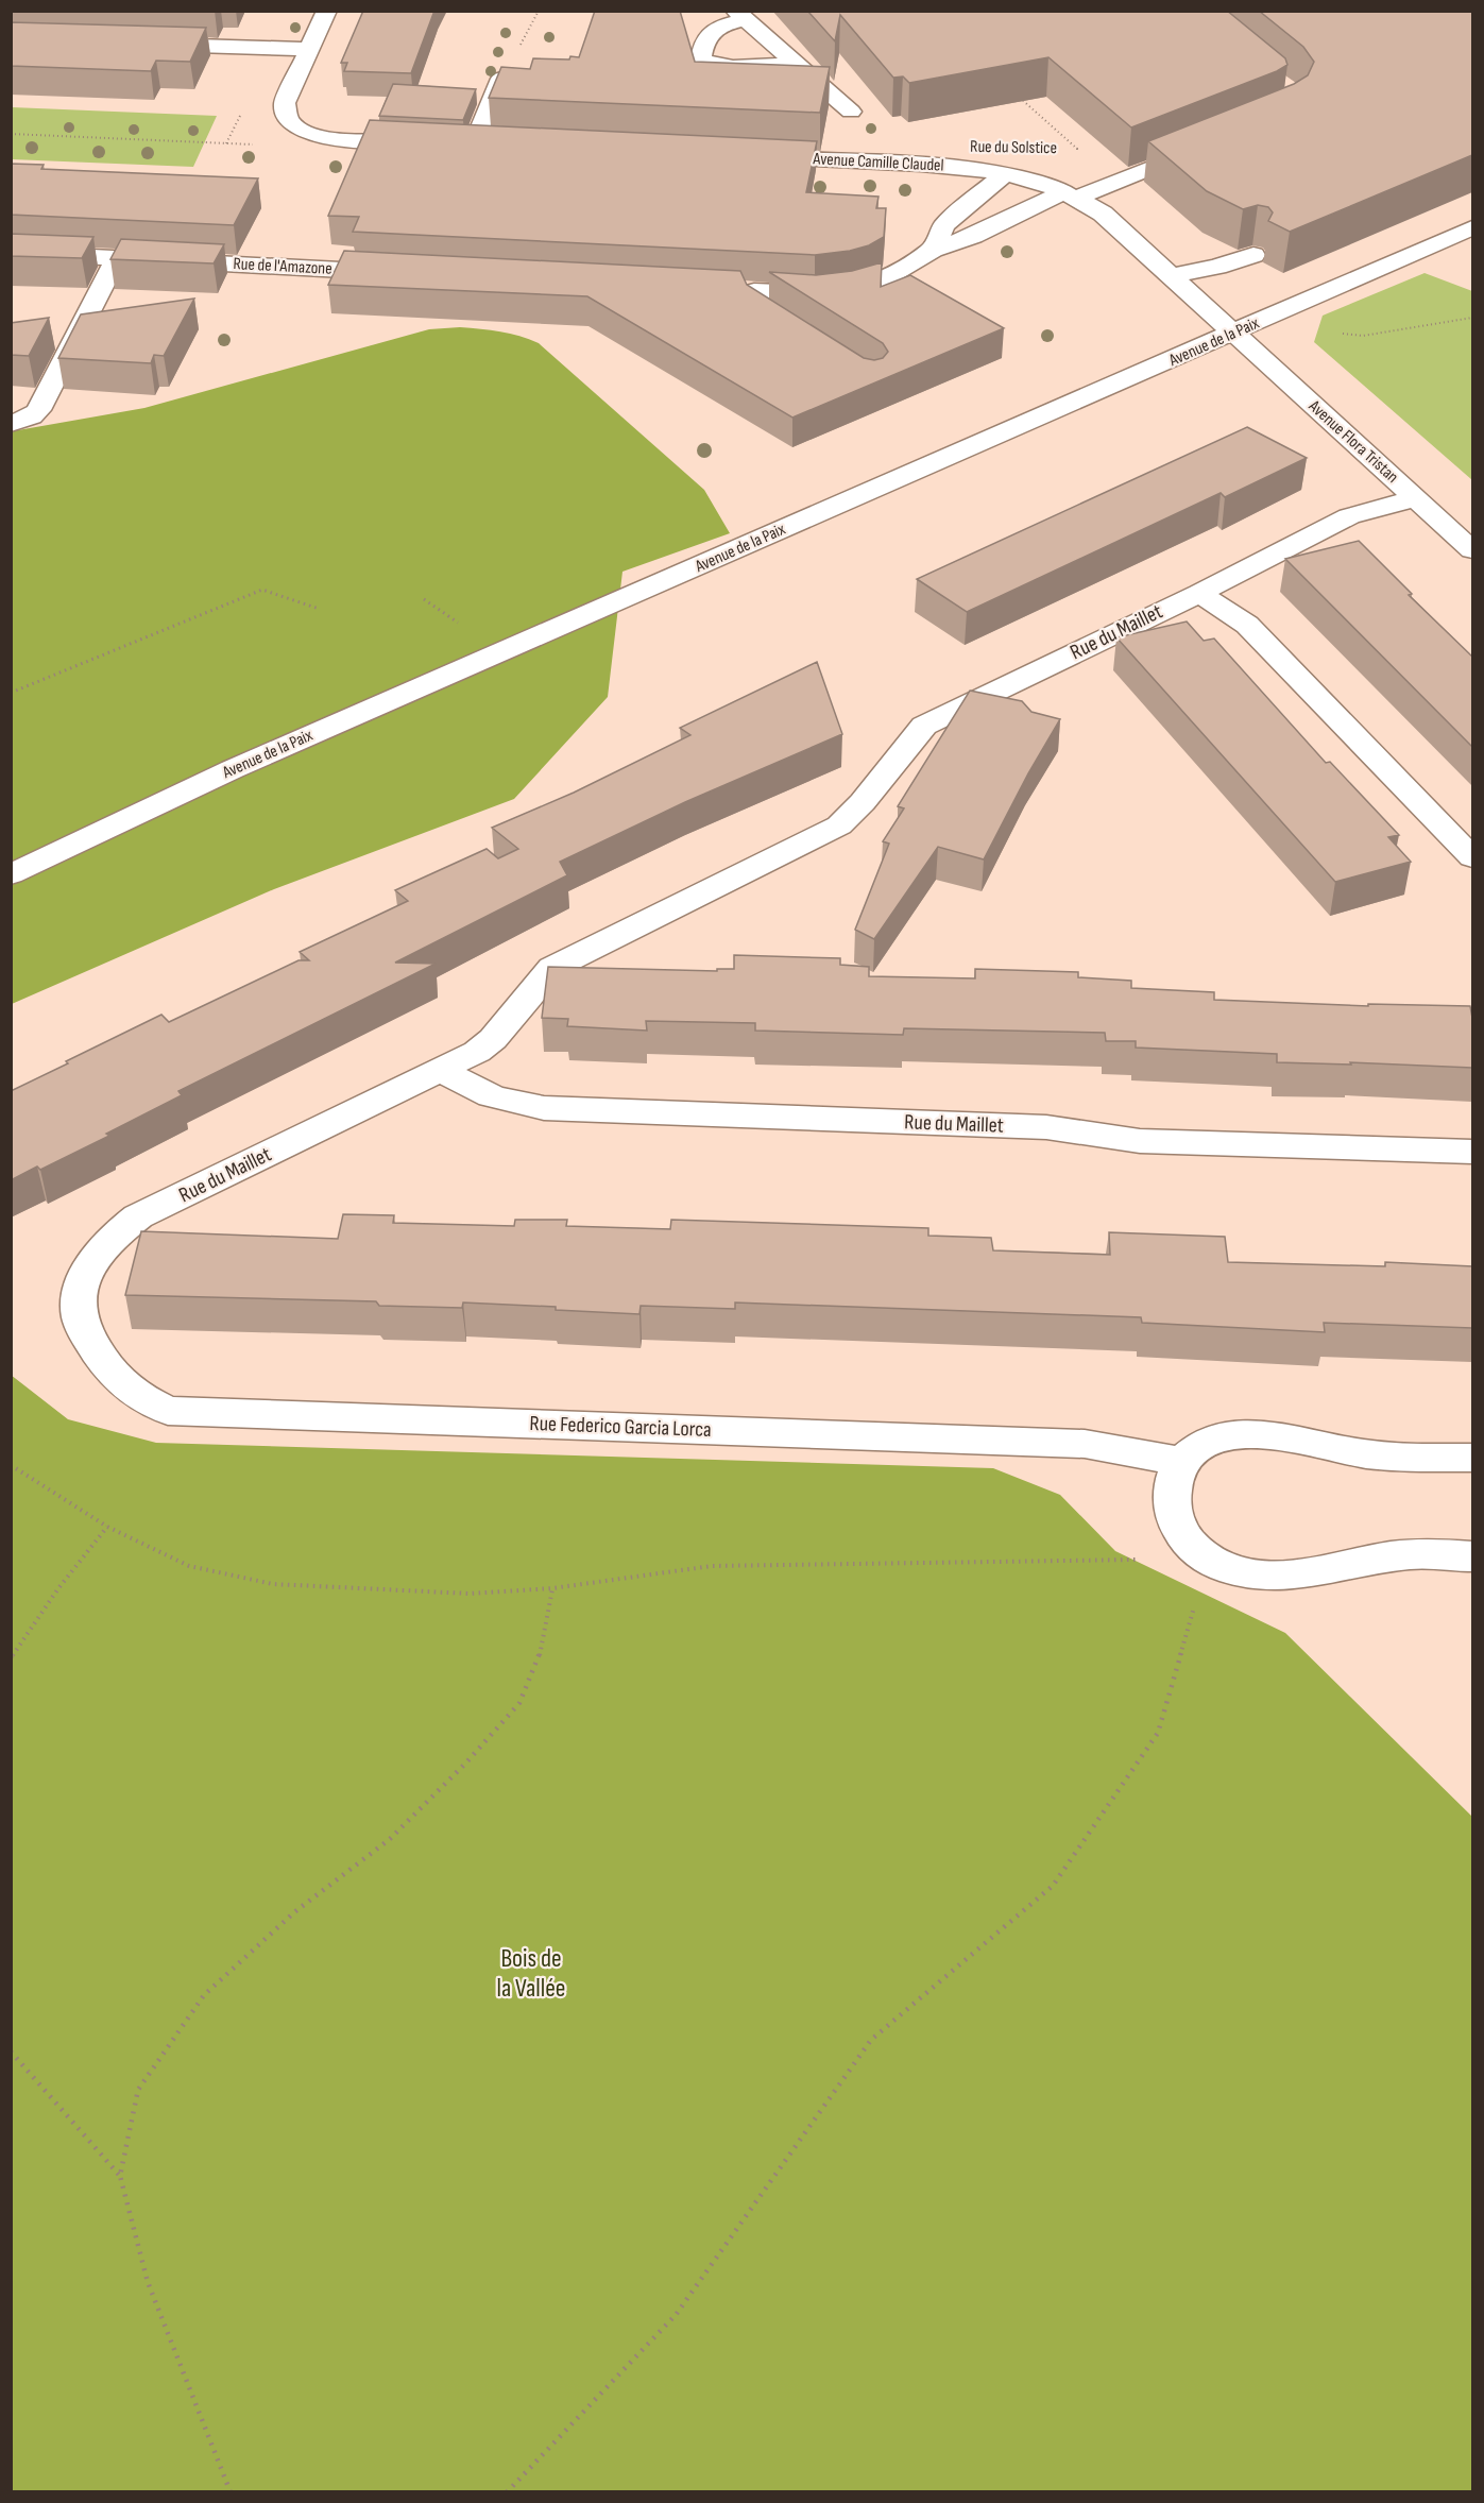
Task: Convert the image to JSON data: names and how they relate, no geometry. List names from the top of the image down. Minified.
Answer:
{"streets":{"street":["Avenue Camille Claudel","Rue de l'Amazone","Avenue de la Paix","Avenue Flora Tristan","Rue du Maillet","Rue Federico Garcia Lorca"],"path":["Rue du Solstice"]},"crossings":[["Avenue Camille Claudel","Avenue de la Paix"],["Avenue Camille Claudel","Avenue Flora Tristan"],["Avenue de la Paix","Avenue Flora Tristan"],["Avenue Flora Tristan","Rue du Maillet"],["Rue du Maillet","Rue Federico Garcia Lorca"]],"parks":["Bois de la Vallée"]}
